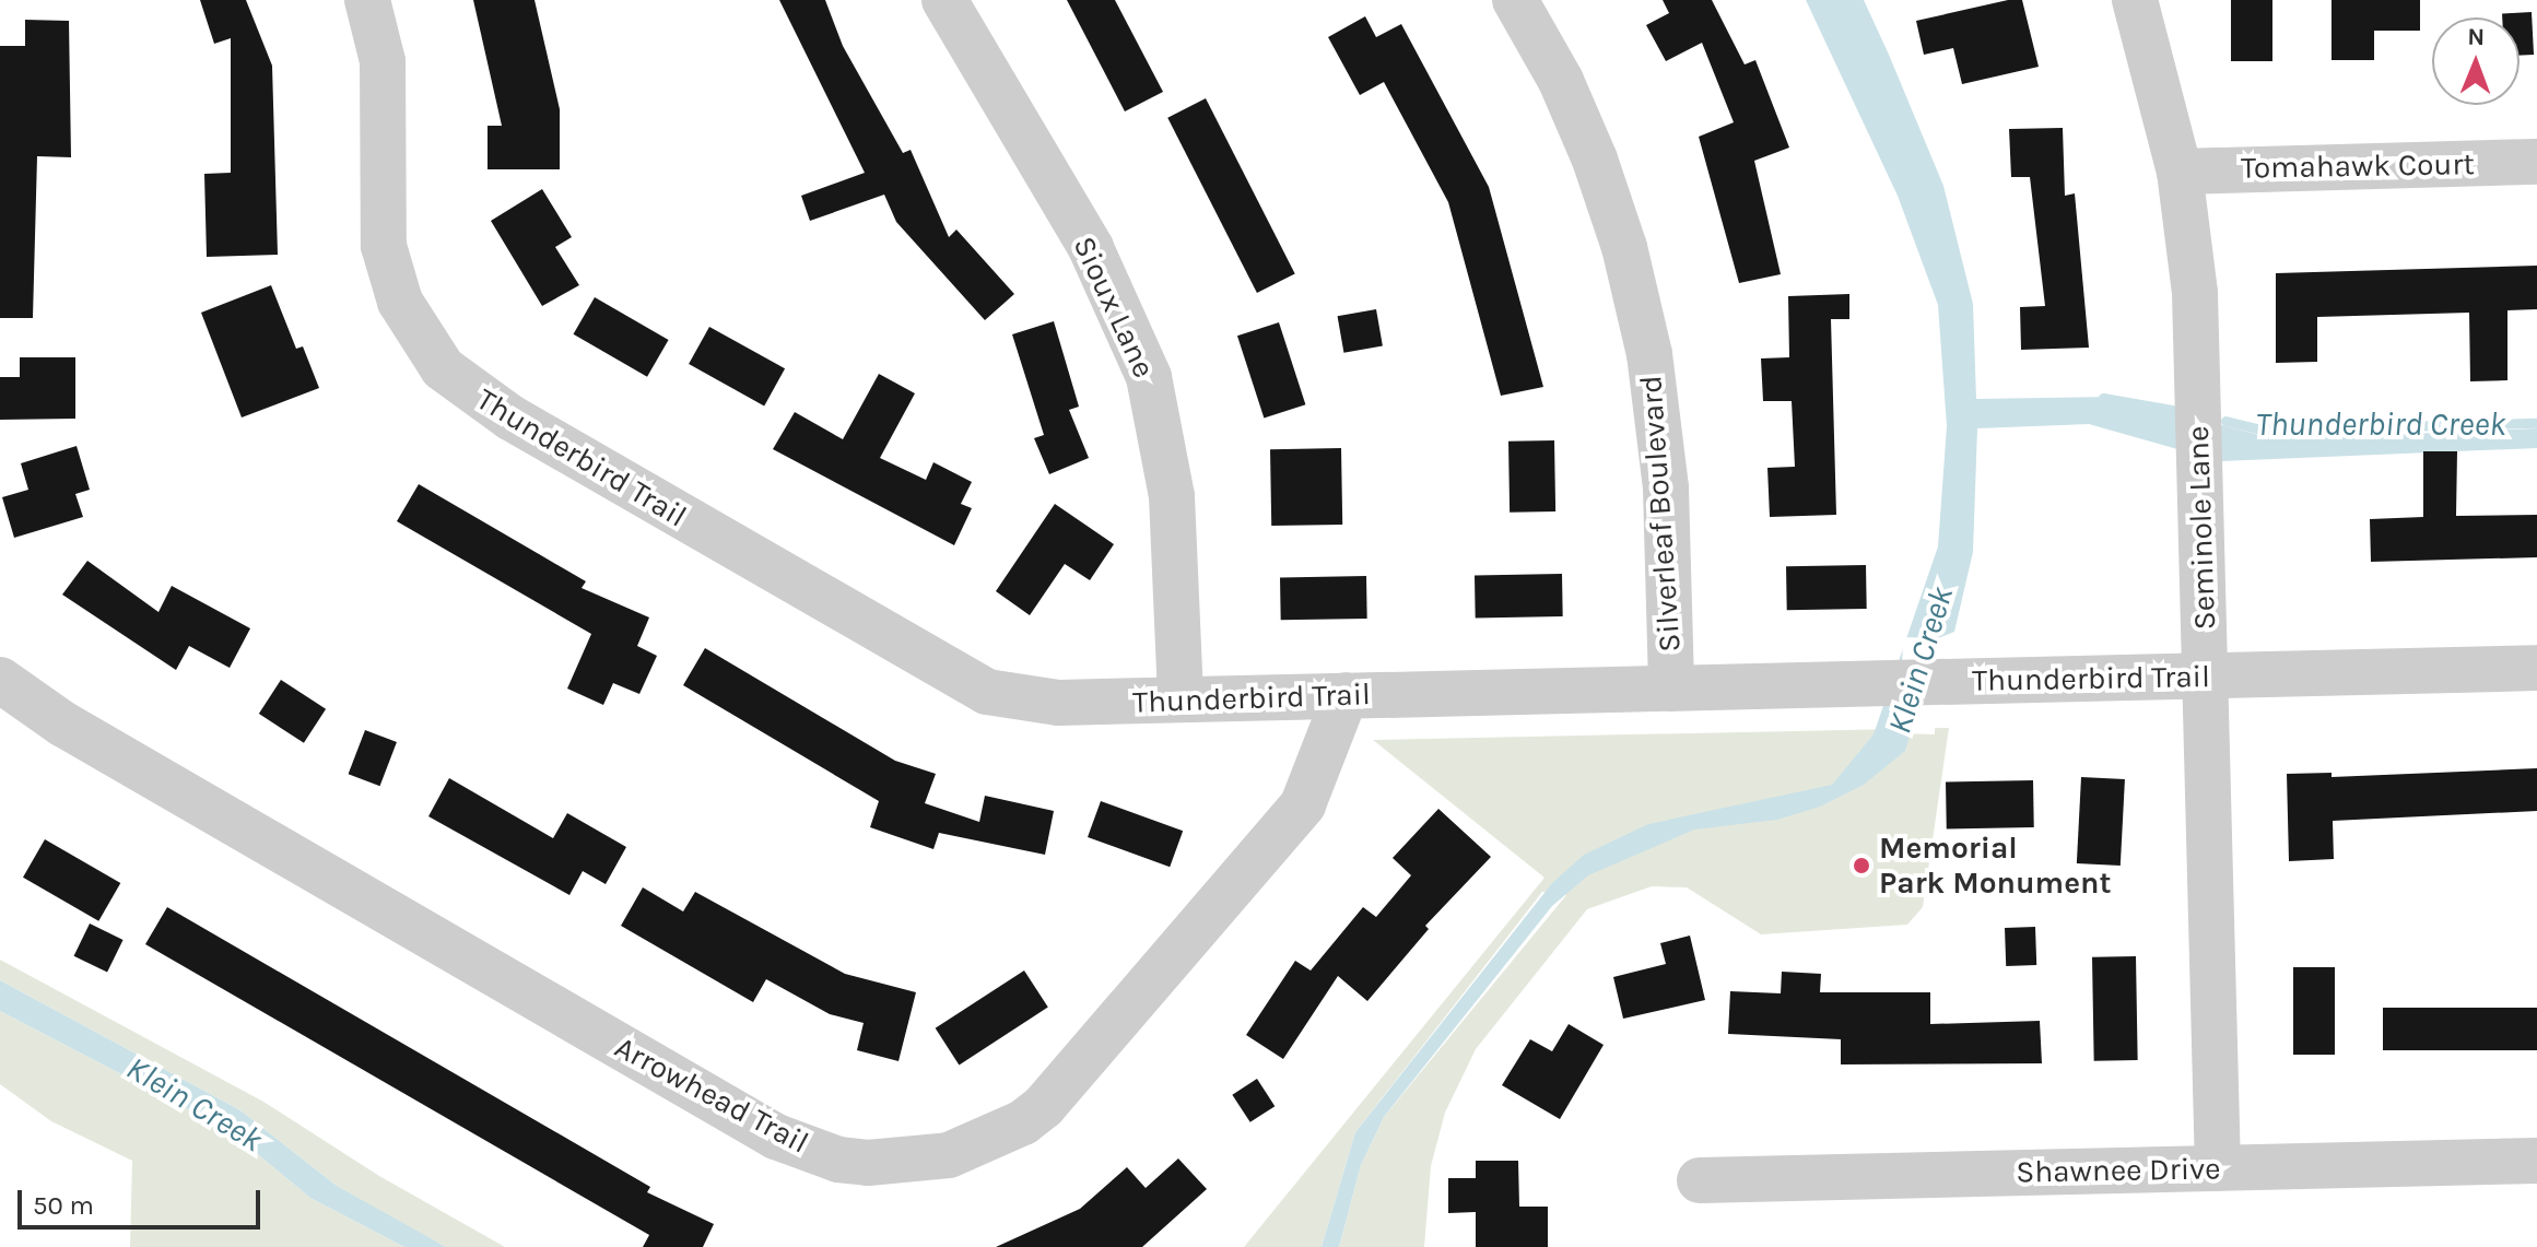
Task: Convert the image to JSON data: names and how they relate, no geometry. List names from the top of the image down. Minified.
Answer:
{"streets":{"street":["Tomahawk Court","Sioux Lane","Thunderbird Trail","Silverleaf Boulevard","Seminole Lane","Arrowhead Trail","Shawnee Drive"]},"crossings":[["Tomahawk Court","Seminole Lane"],["Sioux Lane","Thunderbird Trail"],["Thunderbird Trail","Silverleaf Boulevard"],["Thunderbird Trail","Seminole Lane"],["Thunderbird Trail","Arrowhead Trail"],["Seminole Lane","Shawnee Drive"]],"water":["Thunderbird Creek","Klein Creek"],"places":["Memorial Park Monument"],"scale_bar":"50 m","north":"top"}
